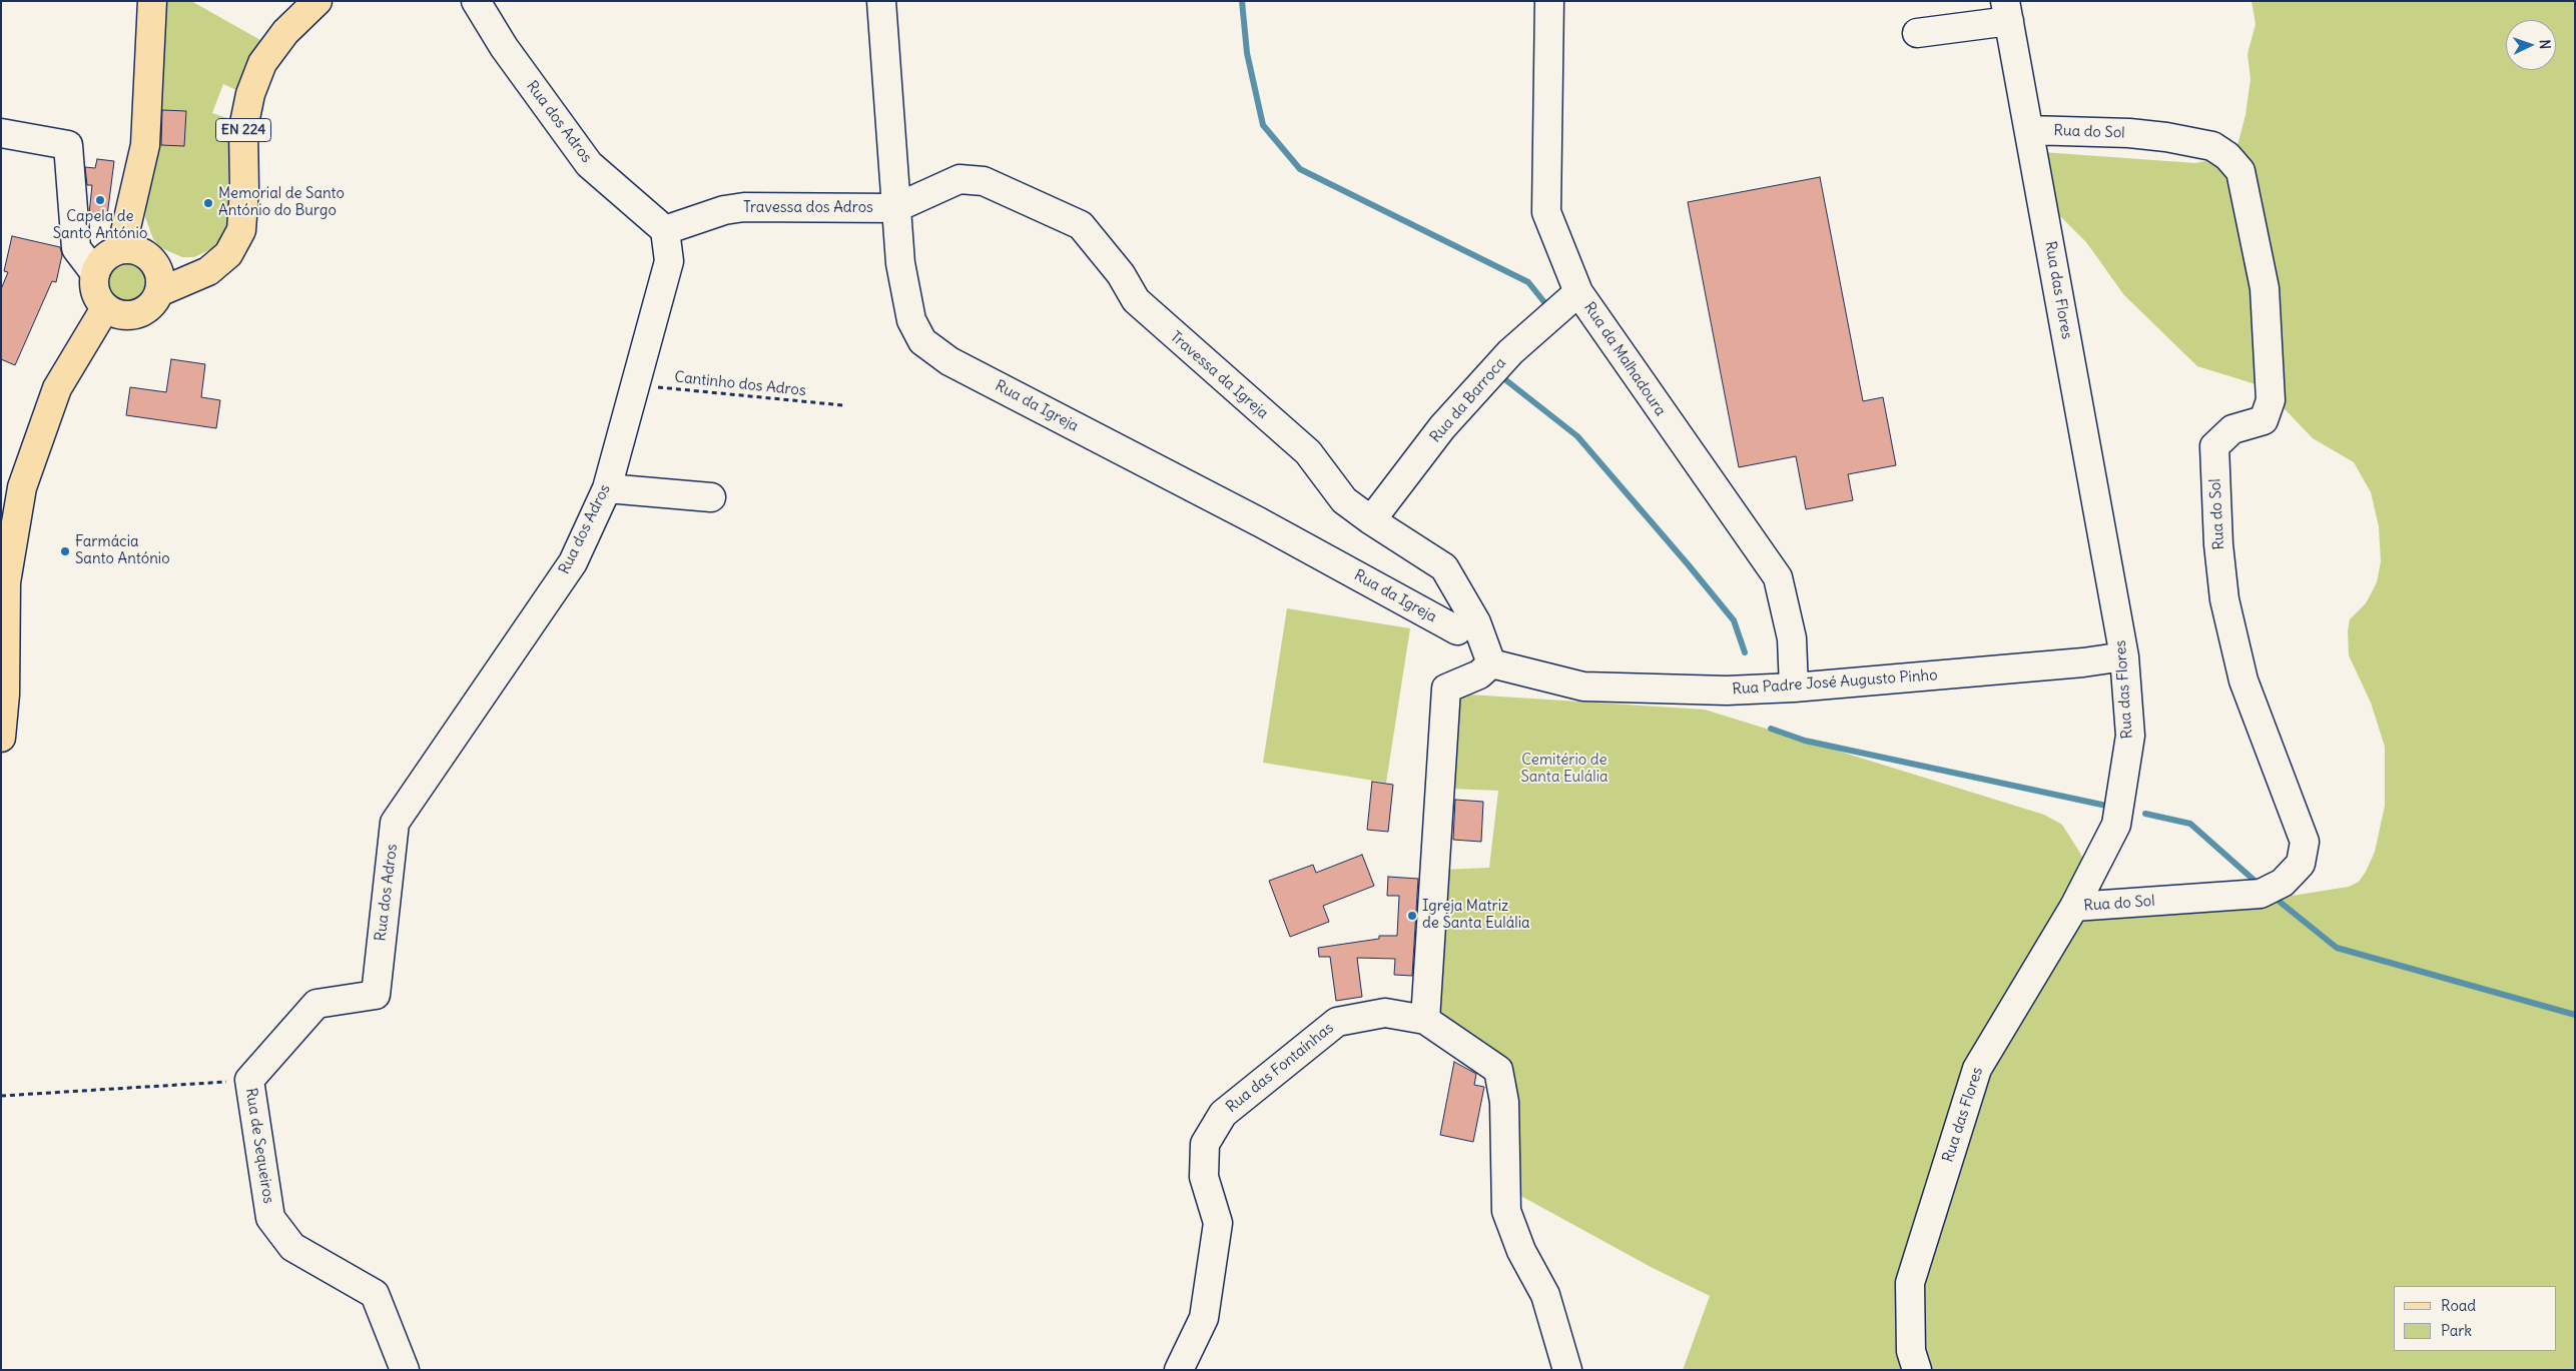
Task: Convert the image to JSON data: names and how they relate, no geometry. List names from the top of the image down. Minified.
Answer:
{"streets":{"main road":["EN 224"],"street":["Rua dos Adros","Rua do Sol","Travessa dos Adros","Rua das Flores","Rua da Malhadoura","Travessa da Igreja","Rua da Barroca","Rua da Igreja","Rua Padre José Augusto Pinho","Rua das Fontaínhas","Rua de Sequeiros"],"path":["Cantinho dos Adros"]},"crossings":[["Rua dos Adros","Travessa dos Adros"],["Rua dos Adros","Cantinho dos Adros"],["Rua dos Adros","Rua de Sequeiros"],["Rua do Sol","Rua das Flores"],["Travessa dos Adros","Travessa da Igreja"],["Travessa dos Adros","Rua da Igreja"],["Rua das Flores","Rua Padre José Augusto Pinho"],["Rua da Malhadoura","Rua da Barroca"],["Rua da Malhadoura","Rua Padre José Augusto Pinho"],["Travessa da Igreja","Rua da Barroca"],["Travessa da Igreja","Rua da Igreja"],["Travessa da Igreja","Rua Padre José Augusto Pinho"]],"parks":["Cemitério de Santa Eulália"],"places":["Capela de Santo António","Memorial de Santo António do Burgo","Farmácia Santo António","Igreja Matriz de Santa Eulália"],"legend":["Road","Park"],"north":"right"}
